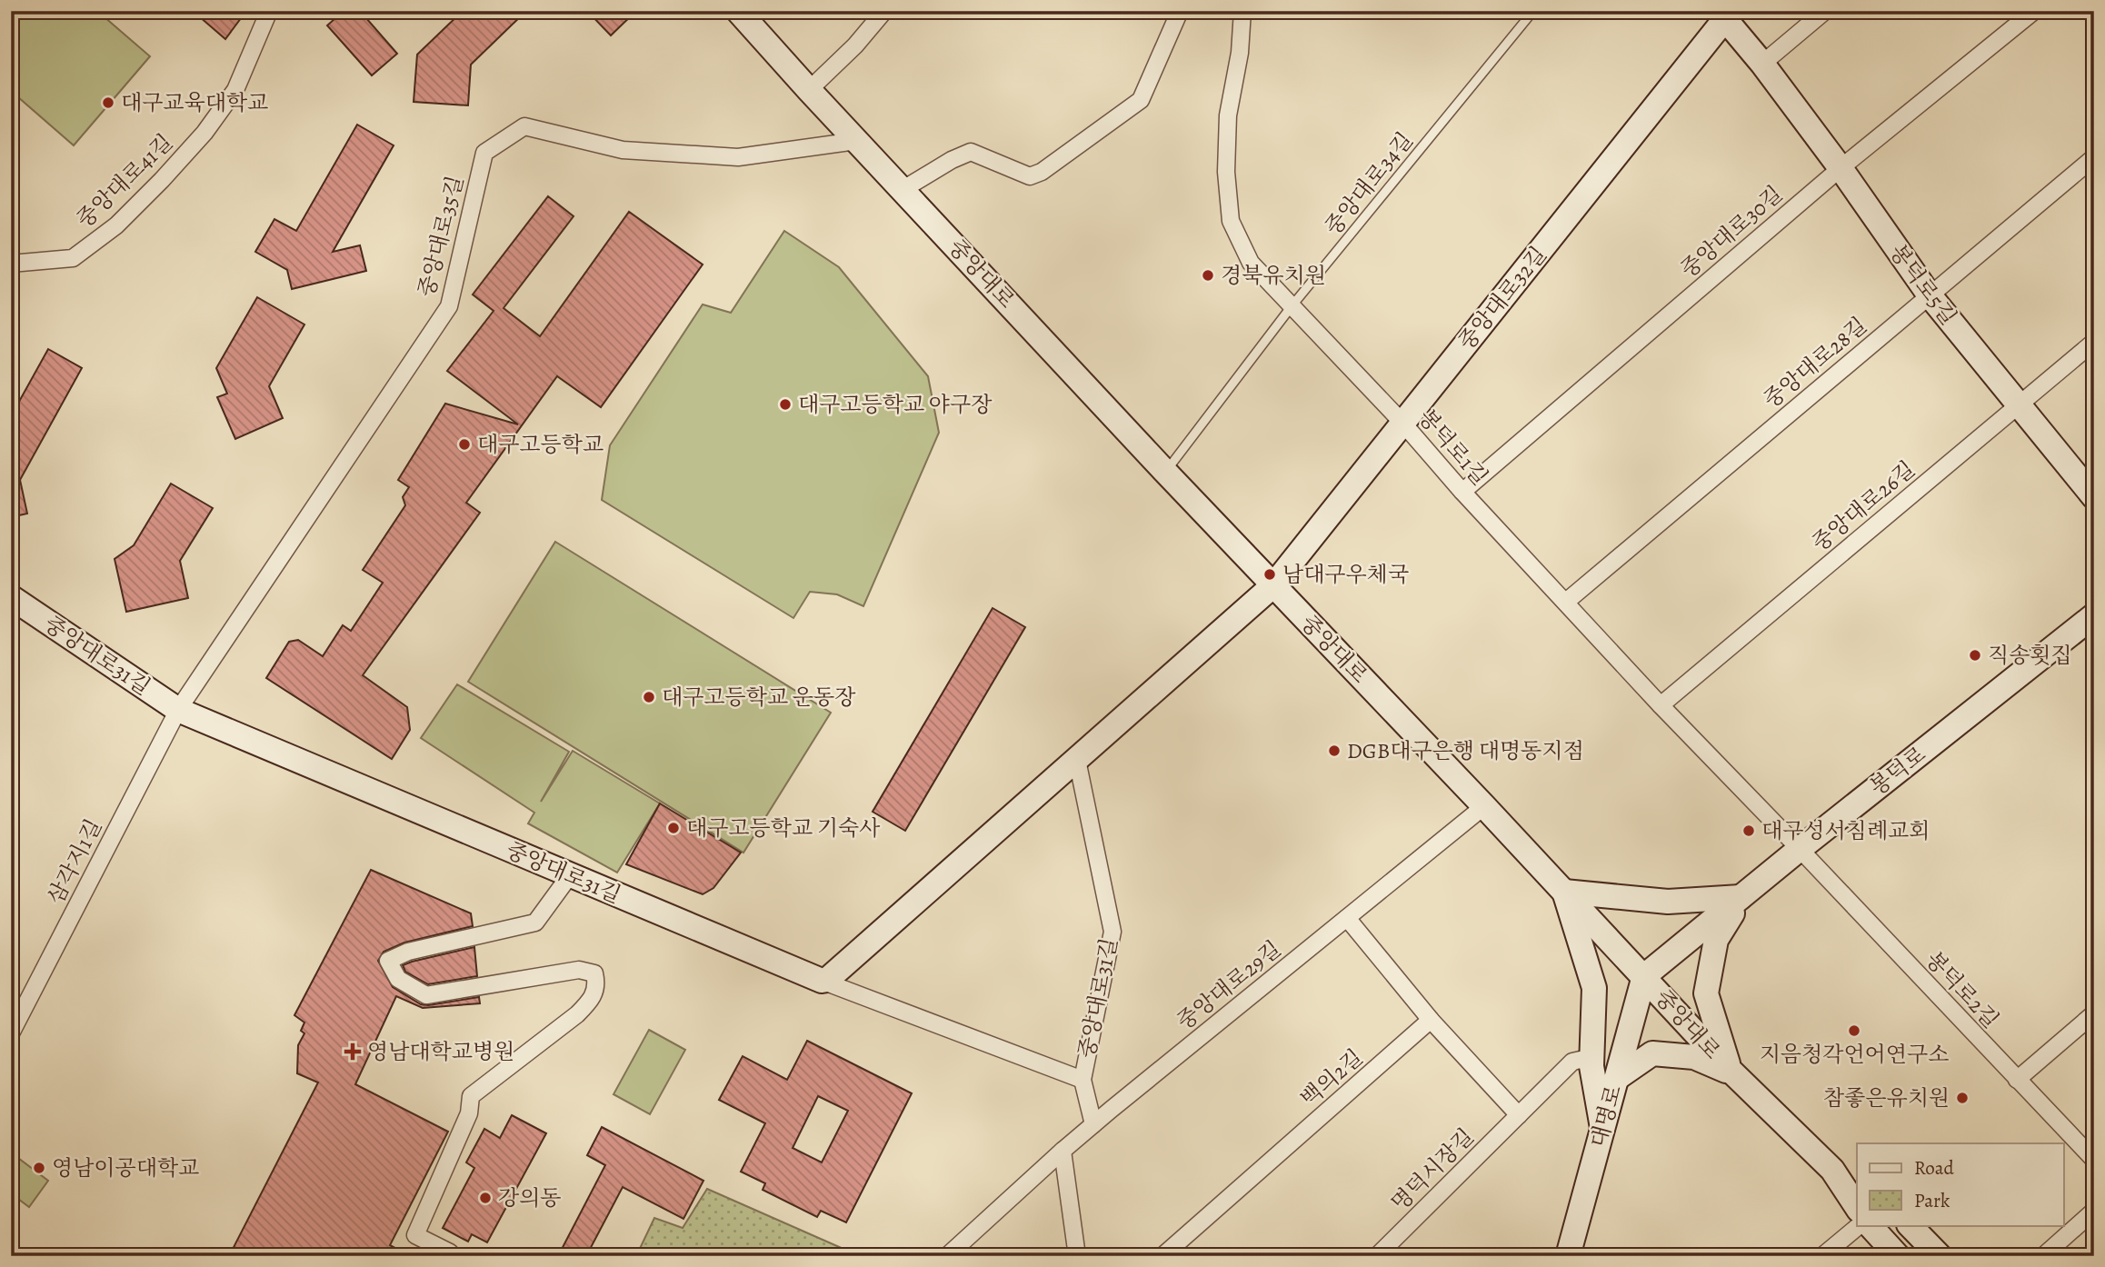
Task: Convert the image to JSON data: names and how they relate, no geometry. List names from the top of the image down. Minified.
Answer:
{"streets":{"street":["중앙대로41길","중앙대로30길","중앙대로35길","중앙대로","봉덕로5길","중앙대로32길","중앙대로28길","봉덕로1길","중앙대로26길","중앙대로31길","봉덕로","삼각지1길","중앙대로29길","봉덕로2길","백의2길","대명로","명덕시장길"],"lane":["중앙대로34길"]},"crossings":[["중앙대로34길","중앙대로"],["중앙대로34길","봉덕로1길"],["중앙대로30길","봉덕로5길"],["중앙대로30길","봉덕로1길"],["중앙대로35길","중앙대로"],["중앙대로35길","중앙대로31길"],["중앙대로35길","삼각지1길"],["중앙대로","중앙대로32길"],["중앙대로","봉덕로"],["중앙대로","중앙대로29길"],["중앙대로","대명로"],["봉덕로5길","중앙대로32길"],["봉덕로5길","중앙대로28길"],["봉덕로5길","중앙대로26길"],["중앙대로32길","봉덕로1길"],["중앙대로28길","봉덕로1길"],["봉덕로1길","중앙대로26길"],["봉덕로1길","봉덕로"],["봉덕로1길","봉덕로2길"],["중앙대로31길","삼각지1길"],["중앙대로31길","중앙대로29길"],["봉덕로","봉덕로2길"],["봉덕로","대명로"]],"places":{"other":["대구교육대학교","경북유치원","대구고등학교 야구장","대구고등학교","남대구우체국","직송횟집","대구고등학교 운동장","DGB대구은행 대명동지점","대구고등학교 기숙사","대구성서침례교회","지음청각언어연구소","참좋은유치원","영남이공대학교","강의동"],"health":["영남대학교병원"]},"legend":["Road","Park"]}
